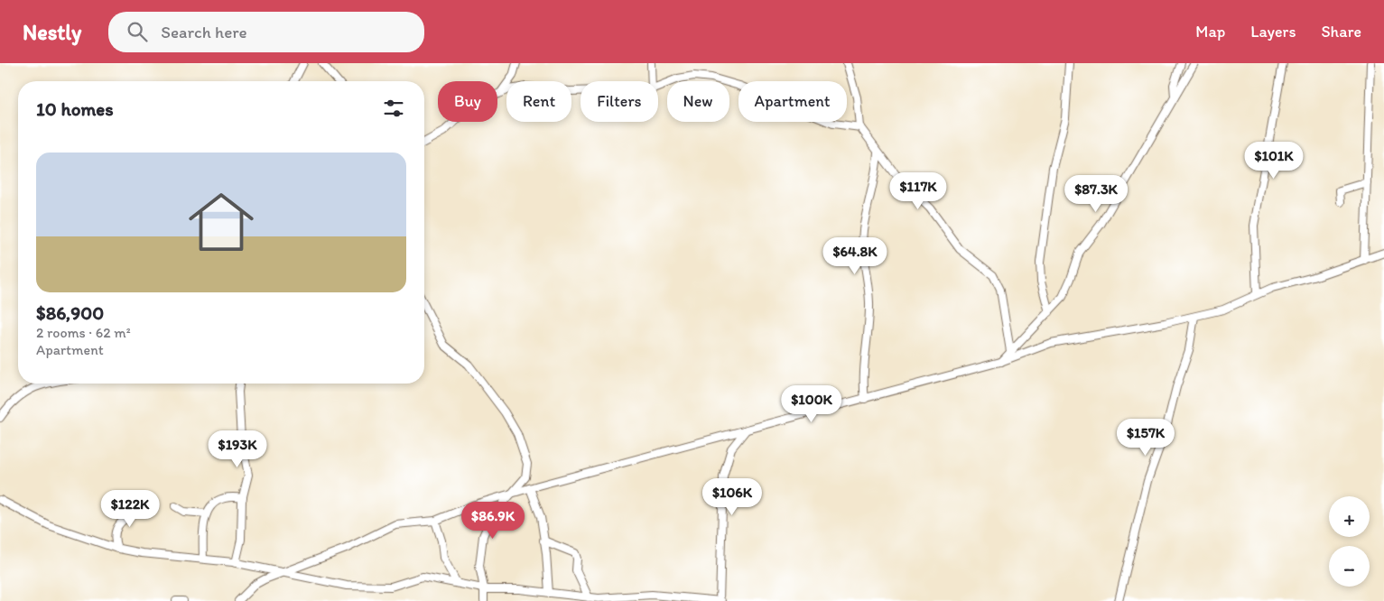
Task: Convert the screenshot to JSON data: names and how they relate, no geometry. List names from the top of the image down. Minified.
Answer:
{"page":{"header":"Nestly","search":"Search here","nav":["Map","Layers","Share"],"chip":["Buy","Rent","Filters","New","Apartment"],"heading":"10 homes","list":[{"name":"$86,900","note":"2 rooms · 62 m² · Apartment"}],"price":["$101K","$117K","$87.3K","$64.8K","$100K","$157K","$193K","$106K","$122K","$86.9K"],"map_buttons":["+","−"]}}
